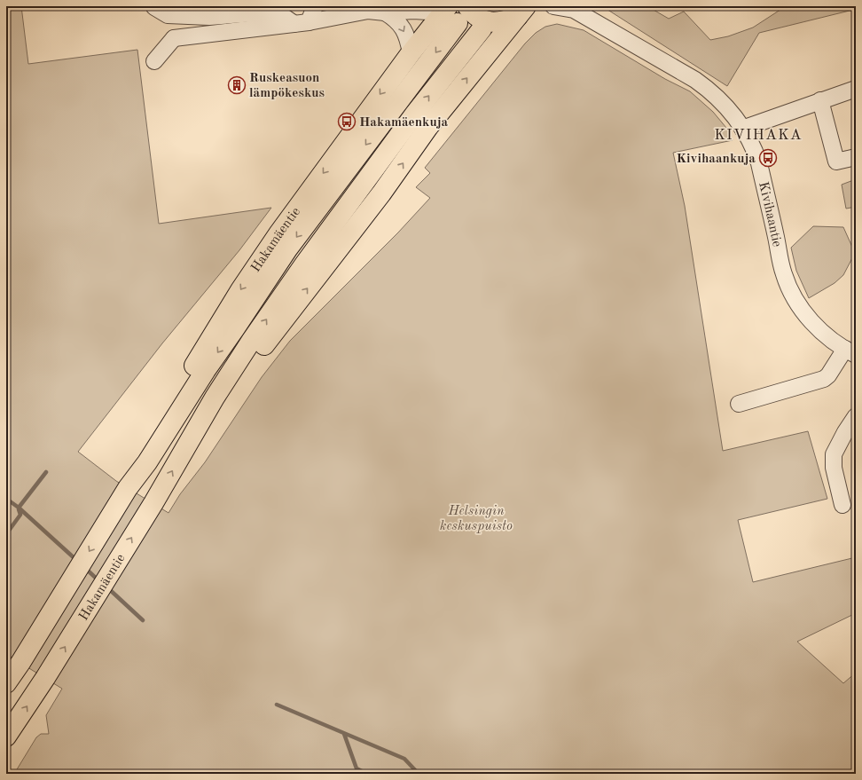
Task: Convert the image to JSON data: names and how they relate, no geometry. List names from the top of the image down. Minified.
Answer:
{"streets":{"main road":["Hakamäentie"],"street":["Kivihaantie"]},"districts":["KIVIHAKA"],"parks":["Helsingin keskuspuisto"],"places":{"building":["Ruskeasuon lämpökeskus"],"bus stop":["Hakamäenkuja","Kivihaankuja"]}}
